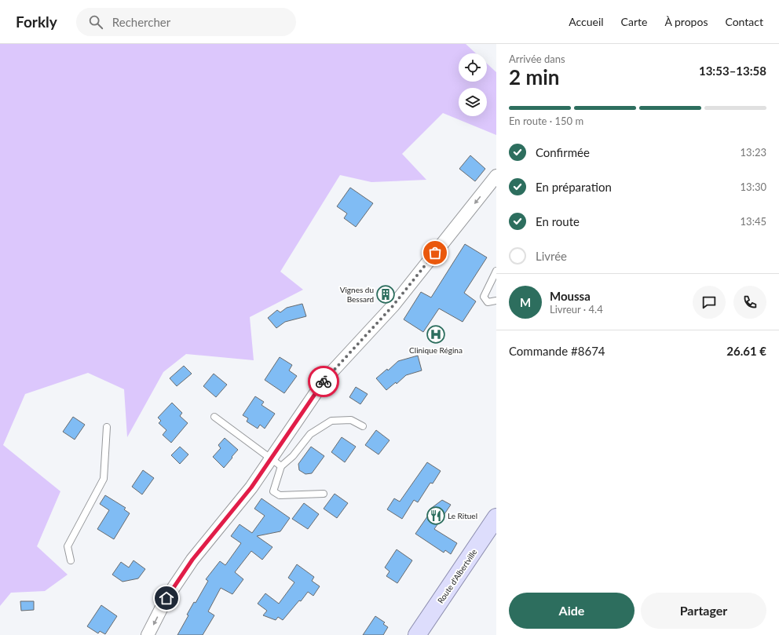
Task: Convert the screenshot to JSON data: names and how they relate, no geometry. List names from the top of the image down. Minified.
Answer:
{"streets":{"main road":["Route d'Albertville"]},"places":{"building":["Vignes du Bessard"],"hospital":["Clinique Régina"],"restaurant":["Le Rituel"]},"page":{"header":"Forkly","search":"Rechercher","nav":["Accueil","Carte","À propos","Contact"],"heading":["2 min","Arrivée dans","13:53–13:58"],"panel":["Moussa","Livreur · 4.4","Commande #8674","26.61 €"],"bar":"En route · 150 m","list":[["Confirmée","13:23"],["En préparation","13:30"],["En route","13:45"],"Livrée"],"round":"M","buttons":["Aide","Partager"]}}
